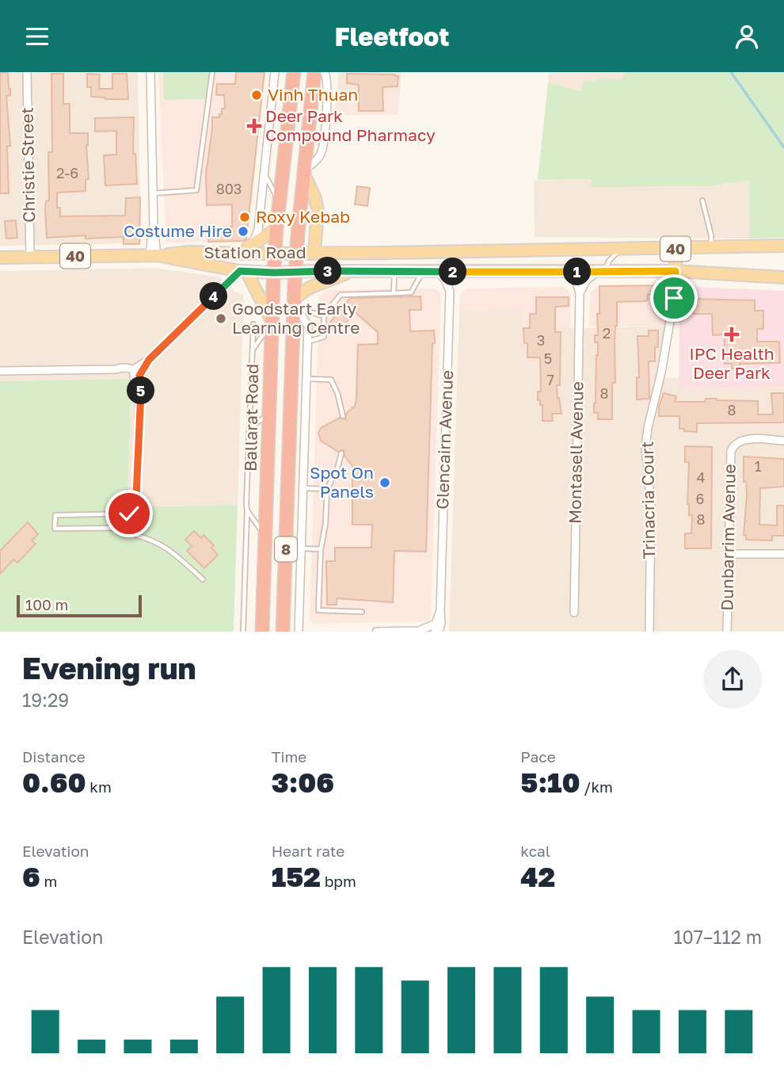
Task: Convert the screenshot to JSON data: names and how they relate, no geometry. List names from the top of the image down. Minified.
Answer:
{"streets":{"highway":["Ballarat Road","8"],"main road":["40","Station Road"],"street":["Christie Street","Glencairn Avenue","Montasell Avenue","Trinacria Court","Dunbarrim Avenue"]},"crossings":[["Christie Street","Station Road"],["Station Road","Ballarat Road"],["Station Road","Glencairn Avenue"],["Station Road","Montasell Avenue"],["Station Road","Trinacria Court"],["Station Road","8"]],"places":{"other":["Vinh Thuan","Roxy Kebab","Costume Hire","Goodstart Early Learning Centre","Spot On Panels"],"health":["Deer Park Compound Pharmacy","IPC Health Deer Park"]},"house_numbers":["2-6","803","2","3","5","7","8","8","1","4","6","8"],"scale_bar":"100 m","page":{"header":"Fleetfoot","pins":["3","1","2","4","5"],"scale":"100 m","heading":["Evening run","19:29"],"stats":[["Distance","0.60 km"],["Time","3:06"],["Pace","5:10 /km"],["Elevation","6 m"],["Heart rate","152 bpm"],["kcal","42"]],"chart":["Elevation","107–112 m"]}}
